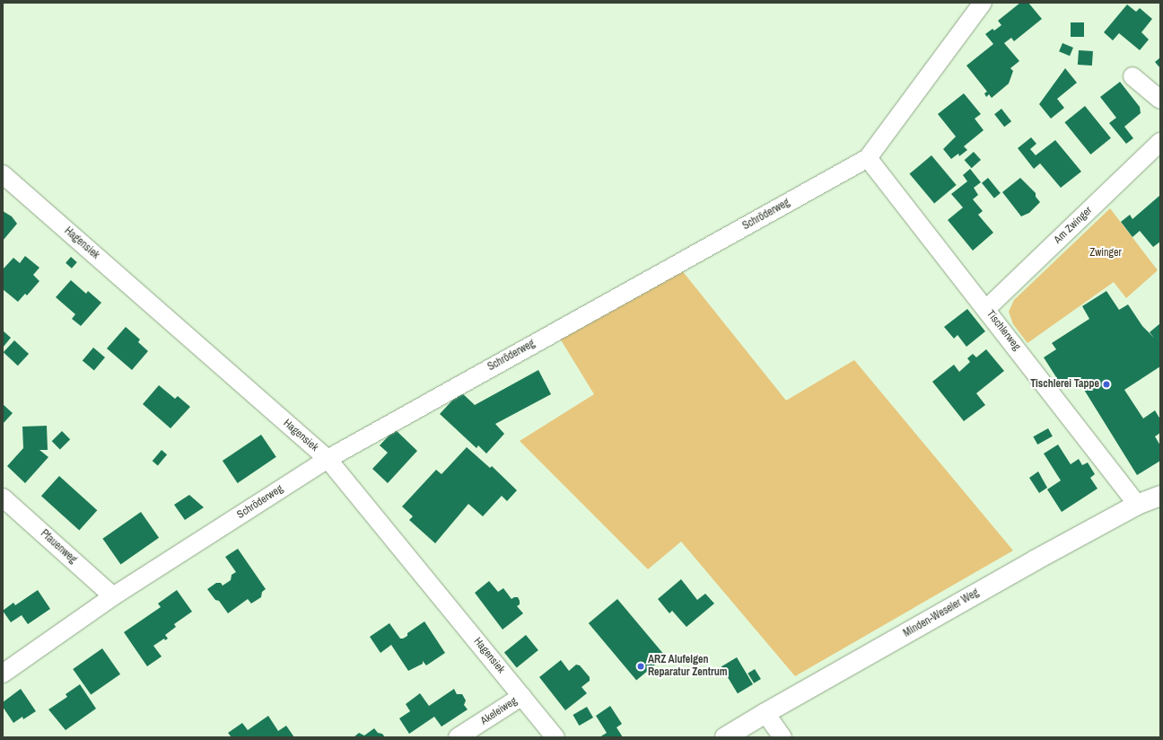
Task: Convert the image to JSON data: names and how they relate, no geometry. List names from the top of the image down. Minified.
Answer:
{"streets":{"street":["Schröderweg","Am Zwinger","Hagensiek","Tischlerweg","Pfauenweg","Minden-Weseler Weg","Akeleiweg"]},"crossings":[["Schröderweg","Hagensiek"],["Schröderweg","Tischlerweg"],["Schröderweg","Pfauenweg"],["Am Zwinger","Tischlerweg"],["Hagensiek","Akeleiweg"],["Tischlerweg","Minden-Weseler Weg"]],"parks":["Zwinger"],"places":["Tischlerei Tappe","ARZ Alufelgen Reparatur Zentrum"]}
